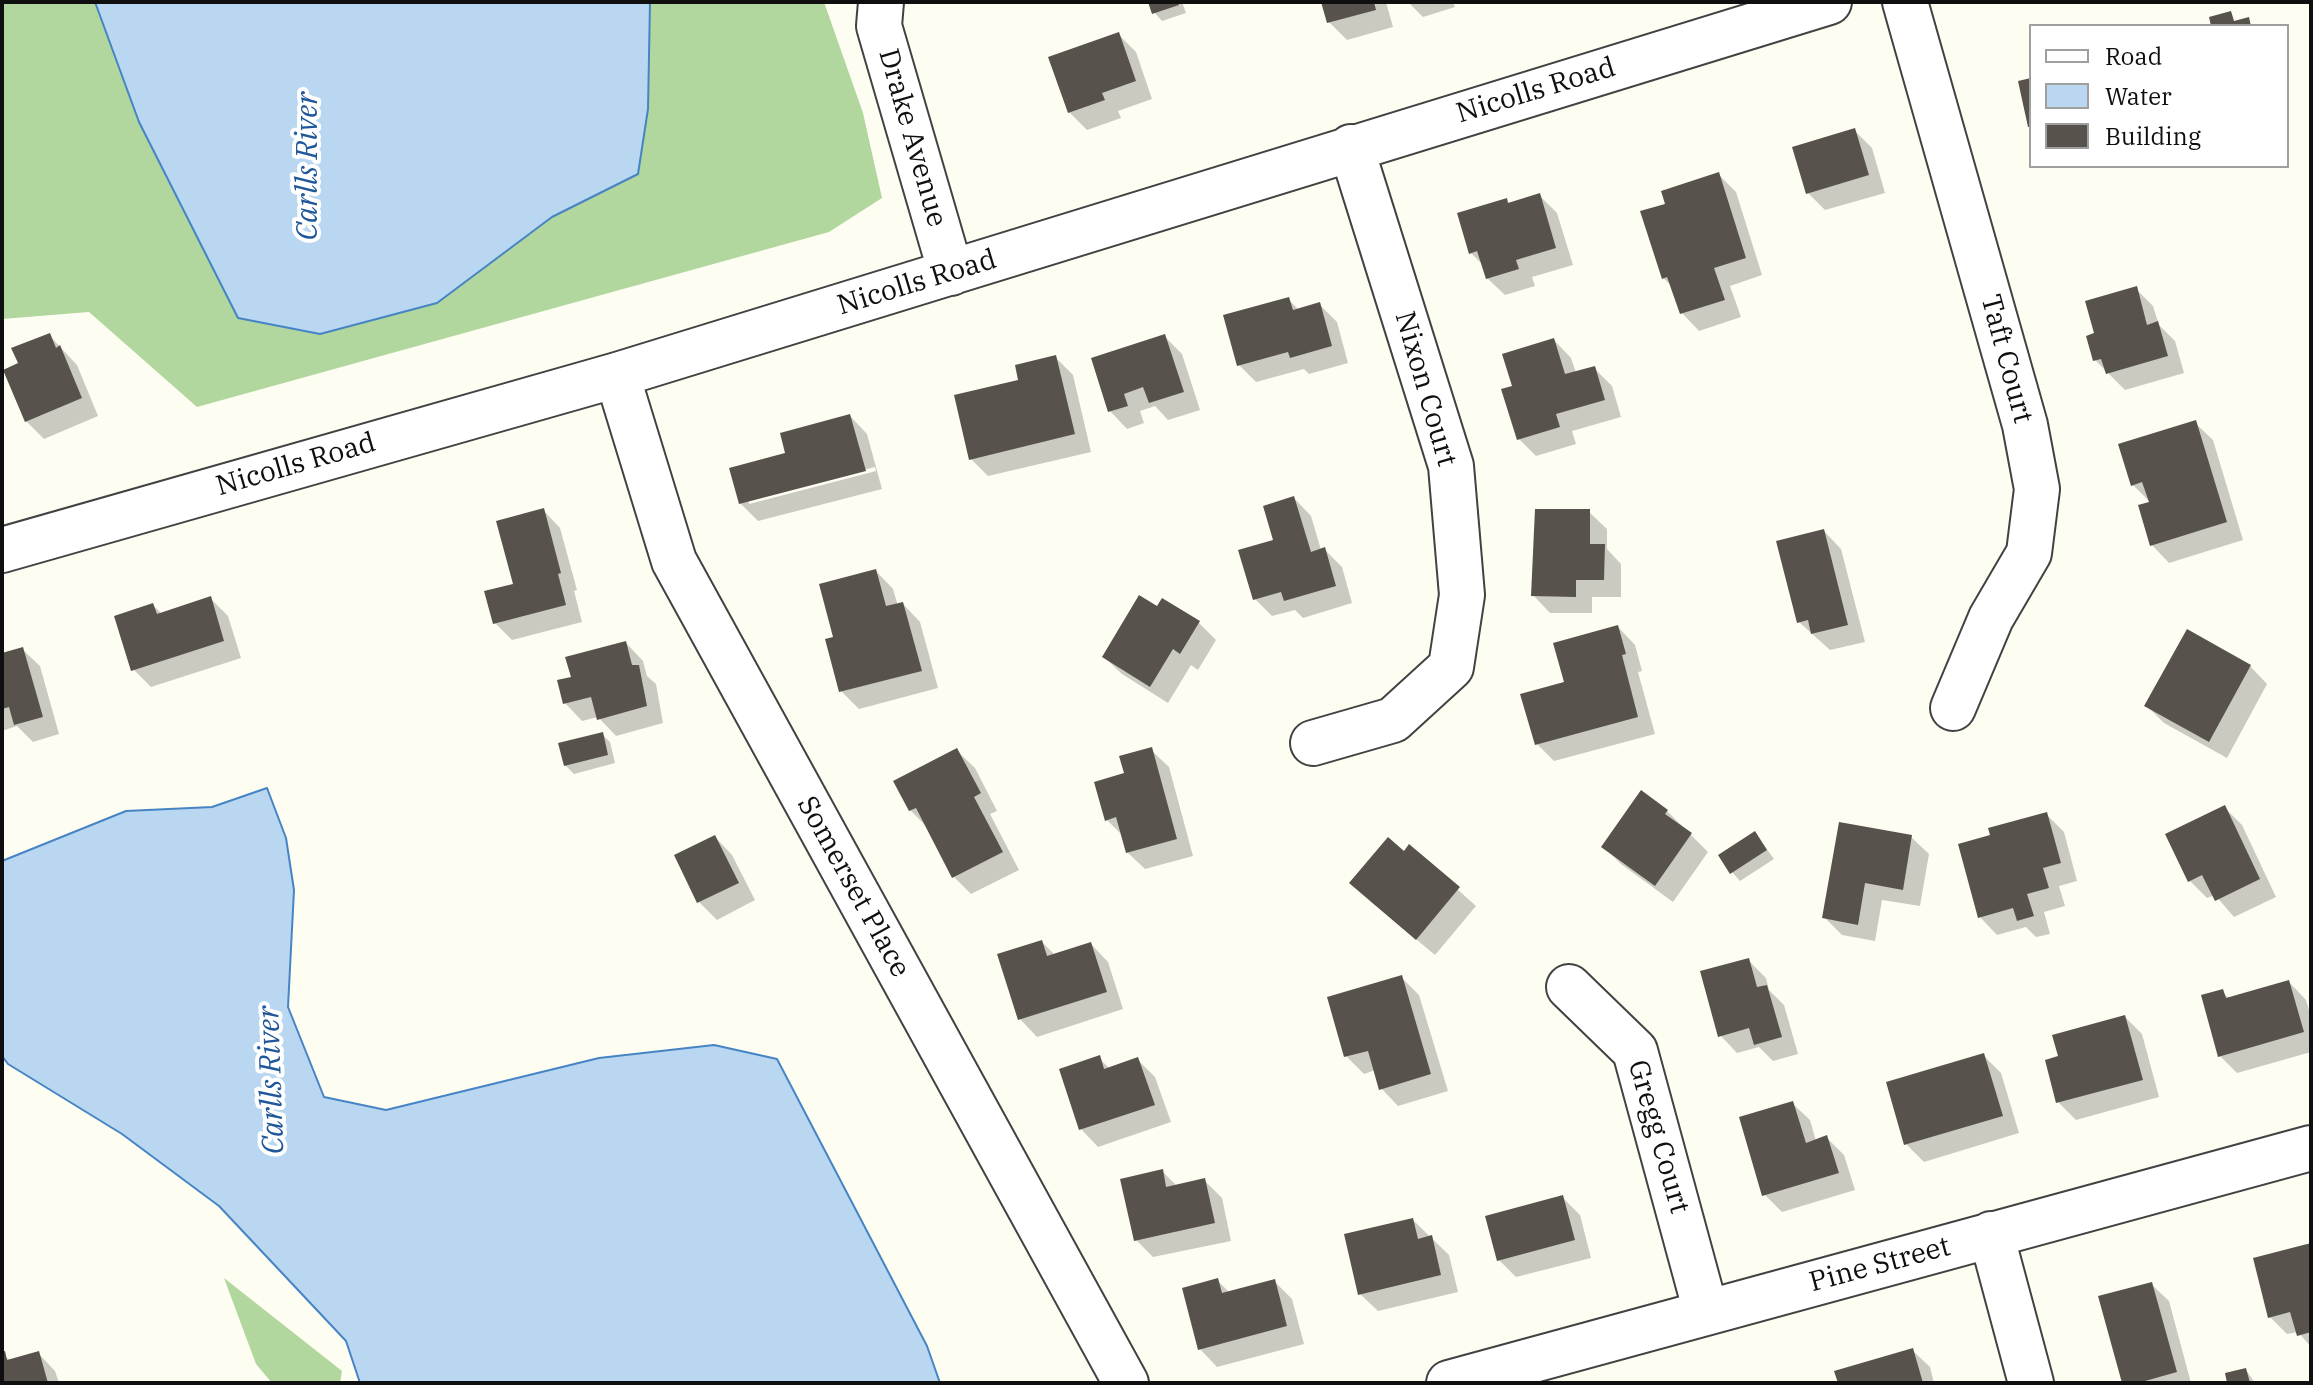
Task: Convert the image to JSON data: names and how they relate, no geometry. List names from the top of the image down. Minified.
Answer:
{"streets":{"street":["Nicolls Road","Drake Avenue","Taft Court","Nixon Court","Somerset Place","Gregg Court","Pine Street"]},"crossings":[["Nicolls Road","Drake Avenue"],["Nicolls Road","Nixon Court"],["Nicolls Road","Somerset Place"],["Gregg Court","Pine Street"]],"water":["Carlls River"],"legend":["Road","Water","Building"]}
